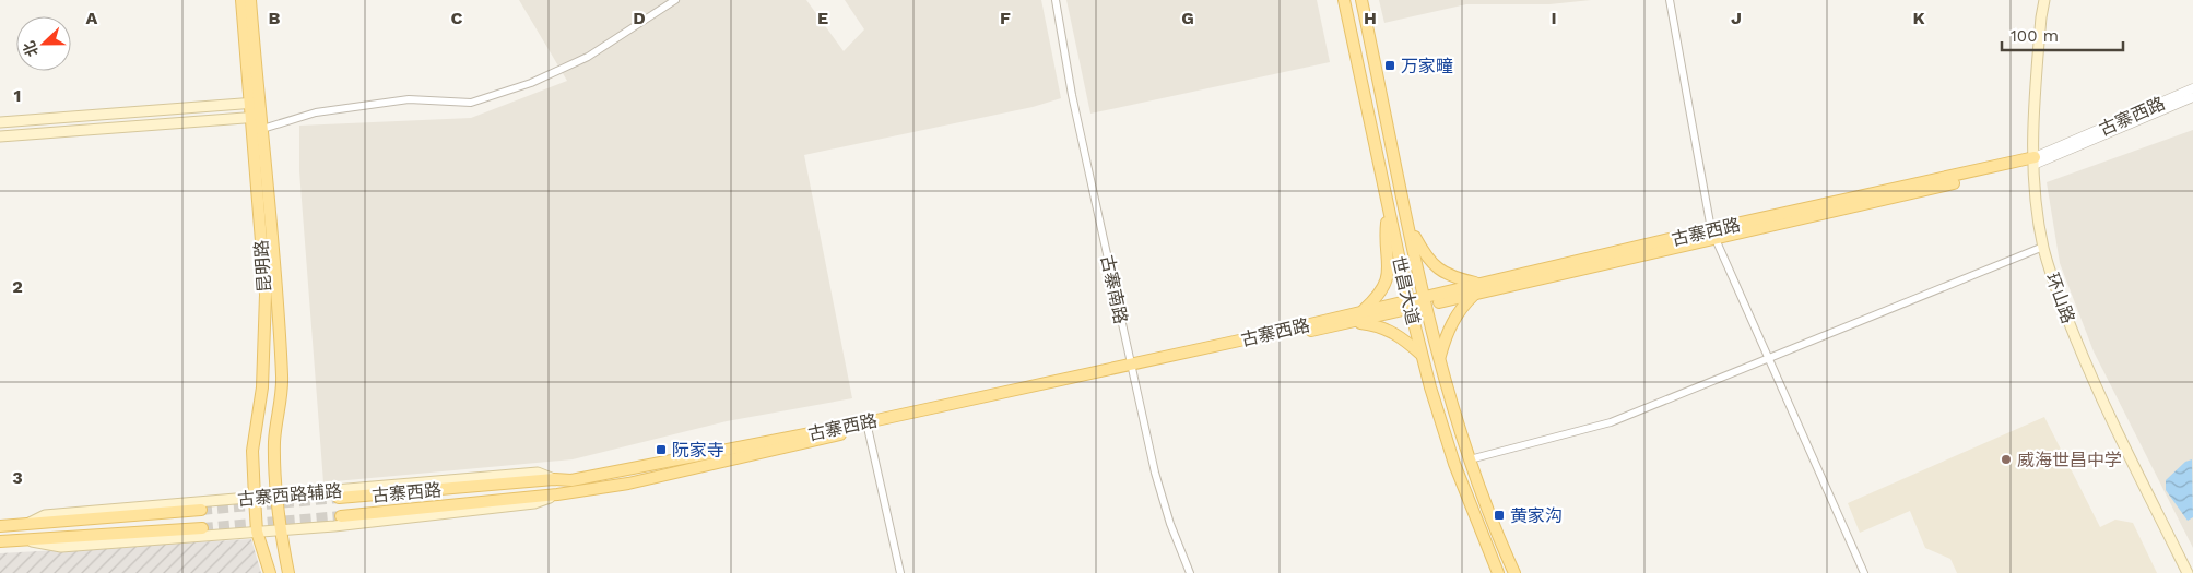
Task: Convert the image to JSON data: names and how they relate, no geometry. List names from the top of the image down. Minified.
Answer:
{"streets":{"main road":["古寨西路","昆明路","世昌大道","环山路","古寨西路辅路"],"street":["古寨南路"]},"crossings":[["古寨西路","古寨南路"],["古寨西路","世昌大道"],["古寨西路","环山路"],["古寨西路","古寨西路辅路"],["昆明路","古寨西路辅路"]],"places":{"transit":["万家疃","阮家寺","黄家沟"],"other":["威海世昌中学"]},"scale_bar":"100 m","north":"left","grid":{"columns":["A","B","C","D","E","F","G","H","I","J","K"],"rows":["1","2","3"]}}
